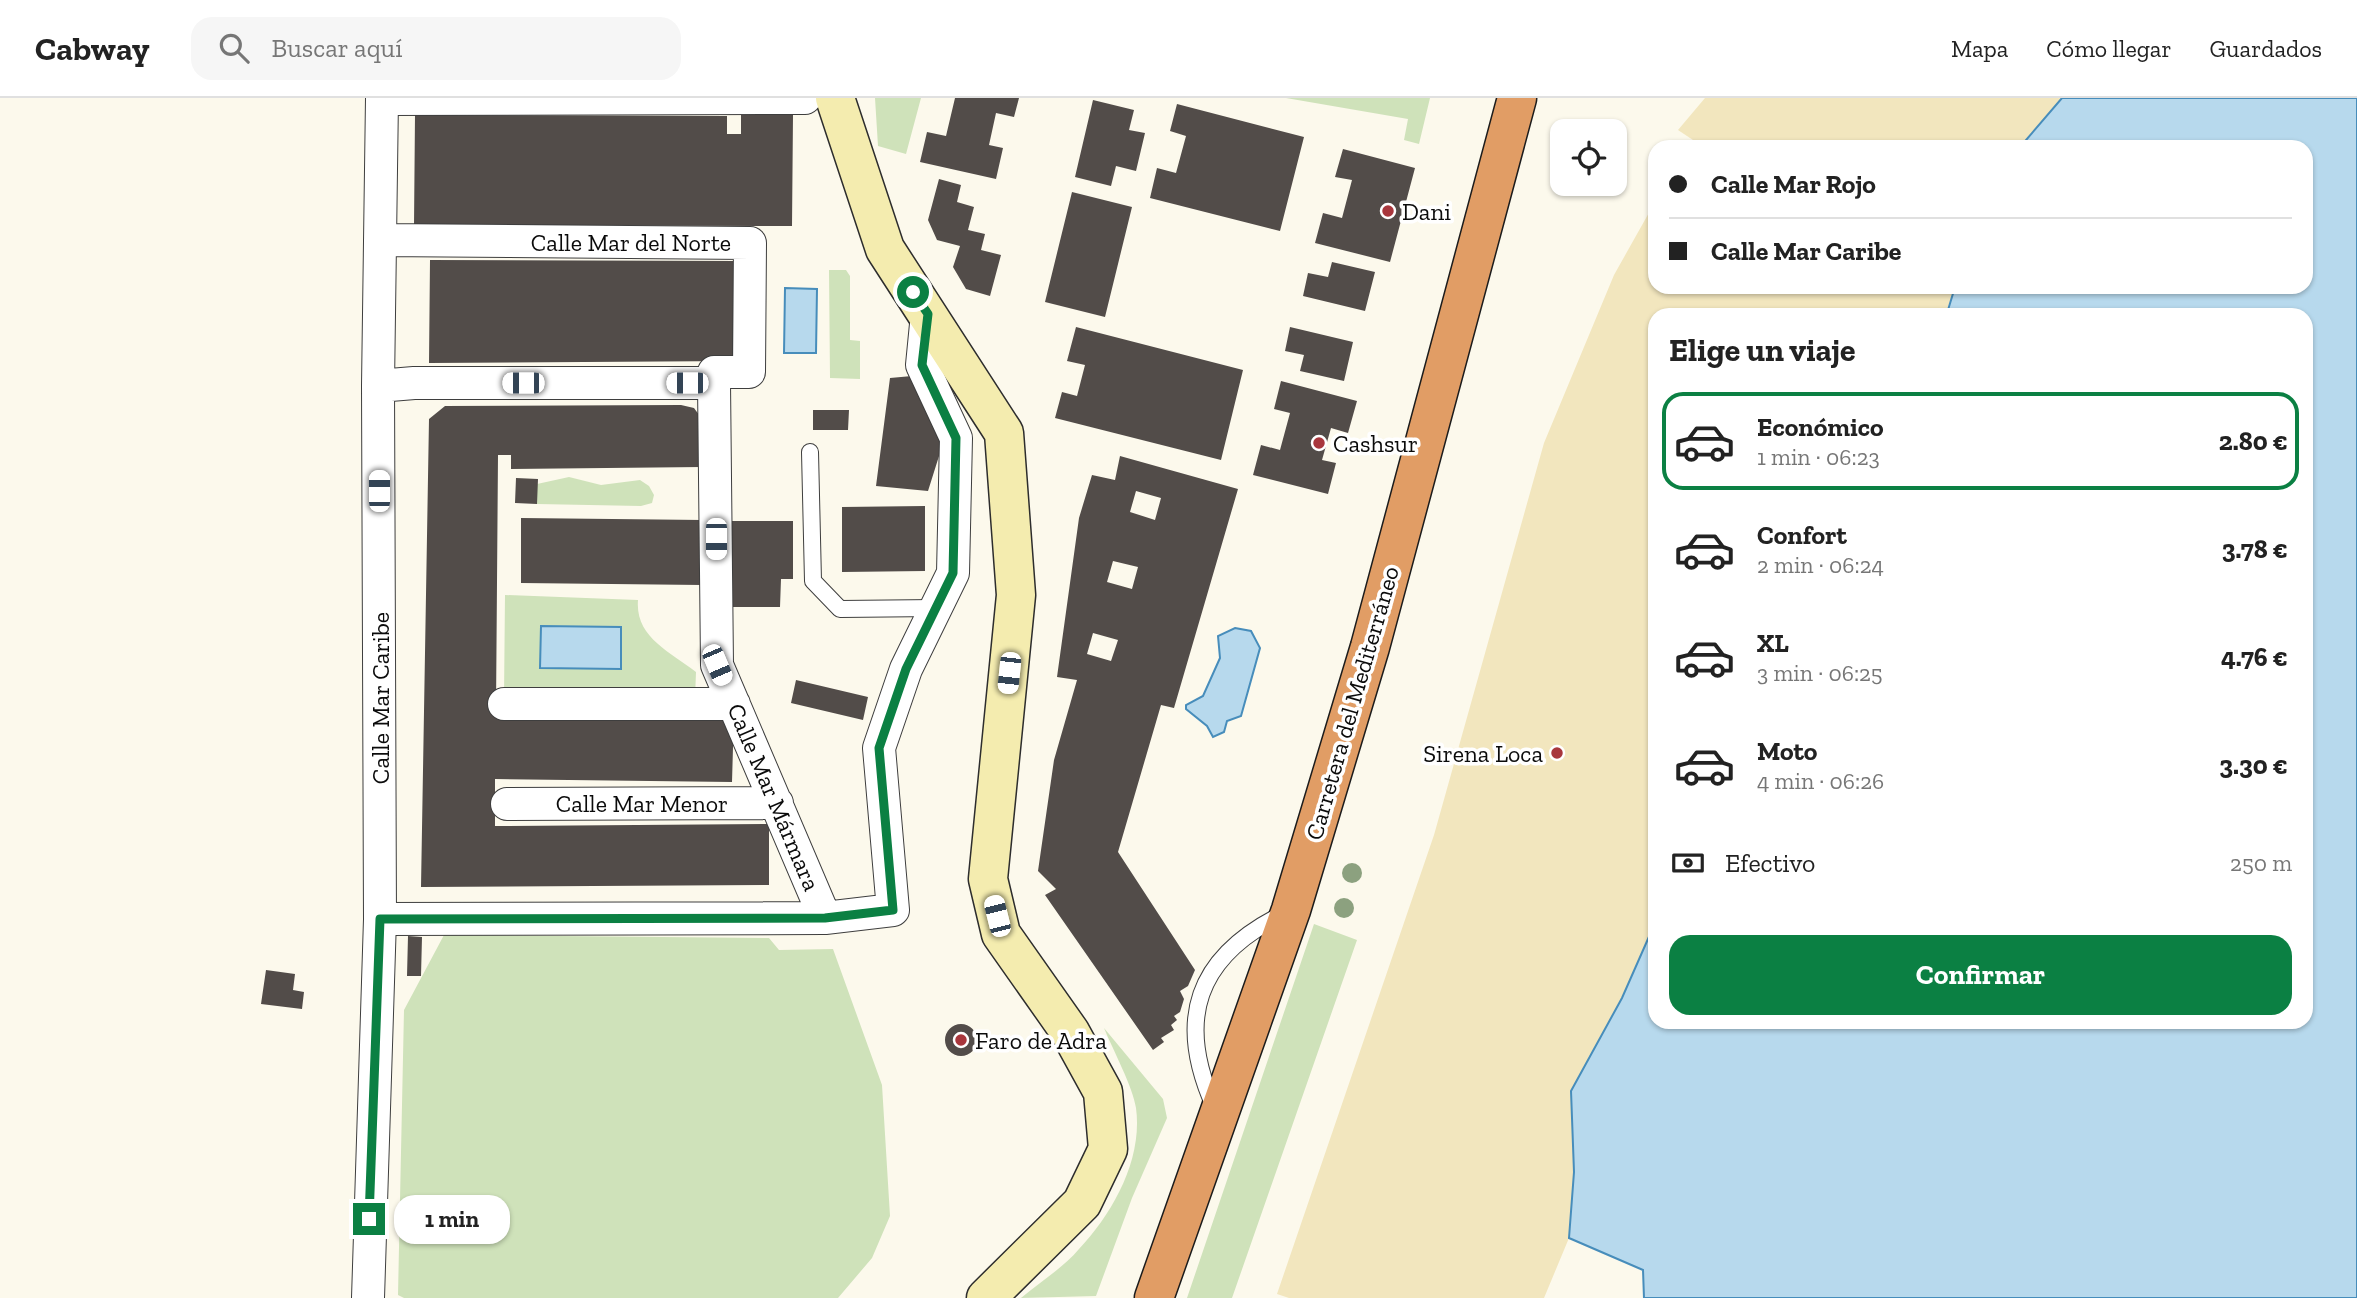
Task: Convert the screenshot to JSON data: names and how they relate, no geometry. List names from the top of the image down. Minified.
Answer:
{"streets":{"highway":["Carretera del Mediterráneo"],"street":["Calle Mar del Norte","Calle Mar Caribe","Calle Mar Mármara","Calle Mar Menor"]},"crossings":[["Calle Mar del Norte","Calle Mar Caribe"],["Calle Mar del Norte","Calle Mar Mármara"],["Calle Mar Mármara","Calle Mar Menor"]],"places":["Dani","Cashsur","Sirena Loca","Faro de Adra"],"page":{"header":"Cabway","search":"Buscar aquí","nav":["Mapa","Cómo llegar","Guardados"],"banner":["Calle Mar Rojo","Calle Mar Caribe"],"heading":"Elige un viaje","list":[{"name":"Económico","note":"1 min · 06:23","value":"2.80 €"},{"name":"Confort","note":"2 min · 06:24","value":"3.78 €"},{"name":"XL","note":"3 min · 06:25","value":"4.76 €"},{"name":"Moto","note":"4 min · 06:26","value":"3.30 €"}],"pay":["Efectivo","250 m"],"buttons":"Confirmar","bubble":"1 min"}}
